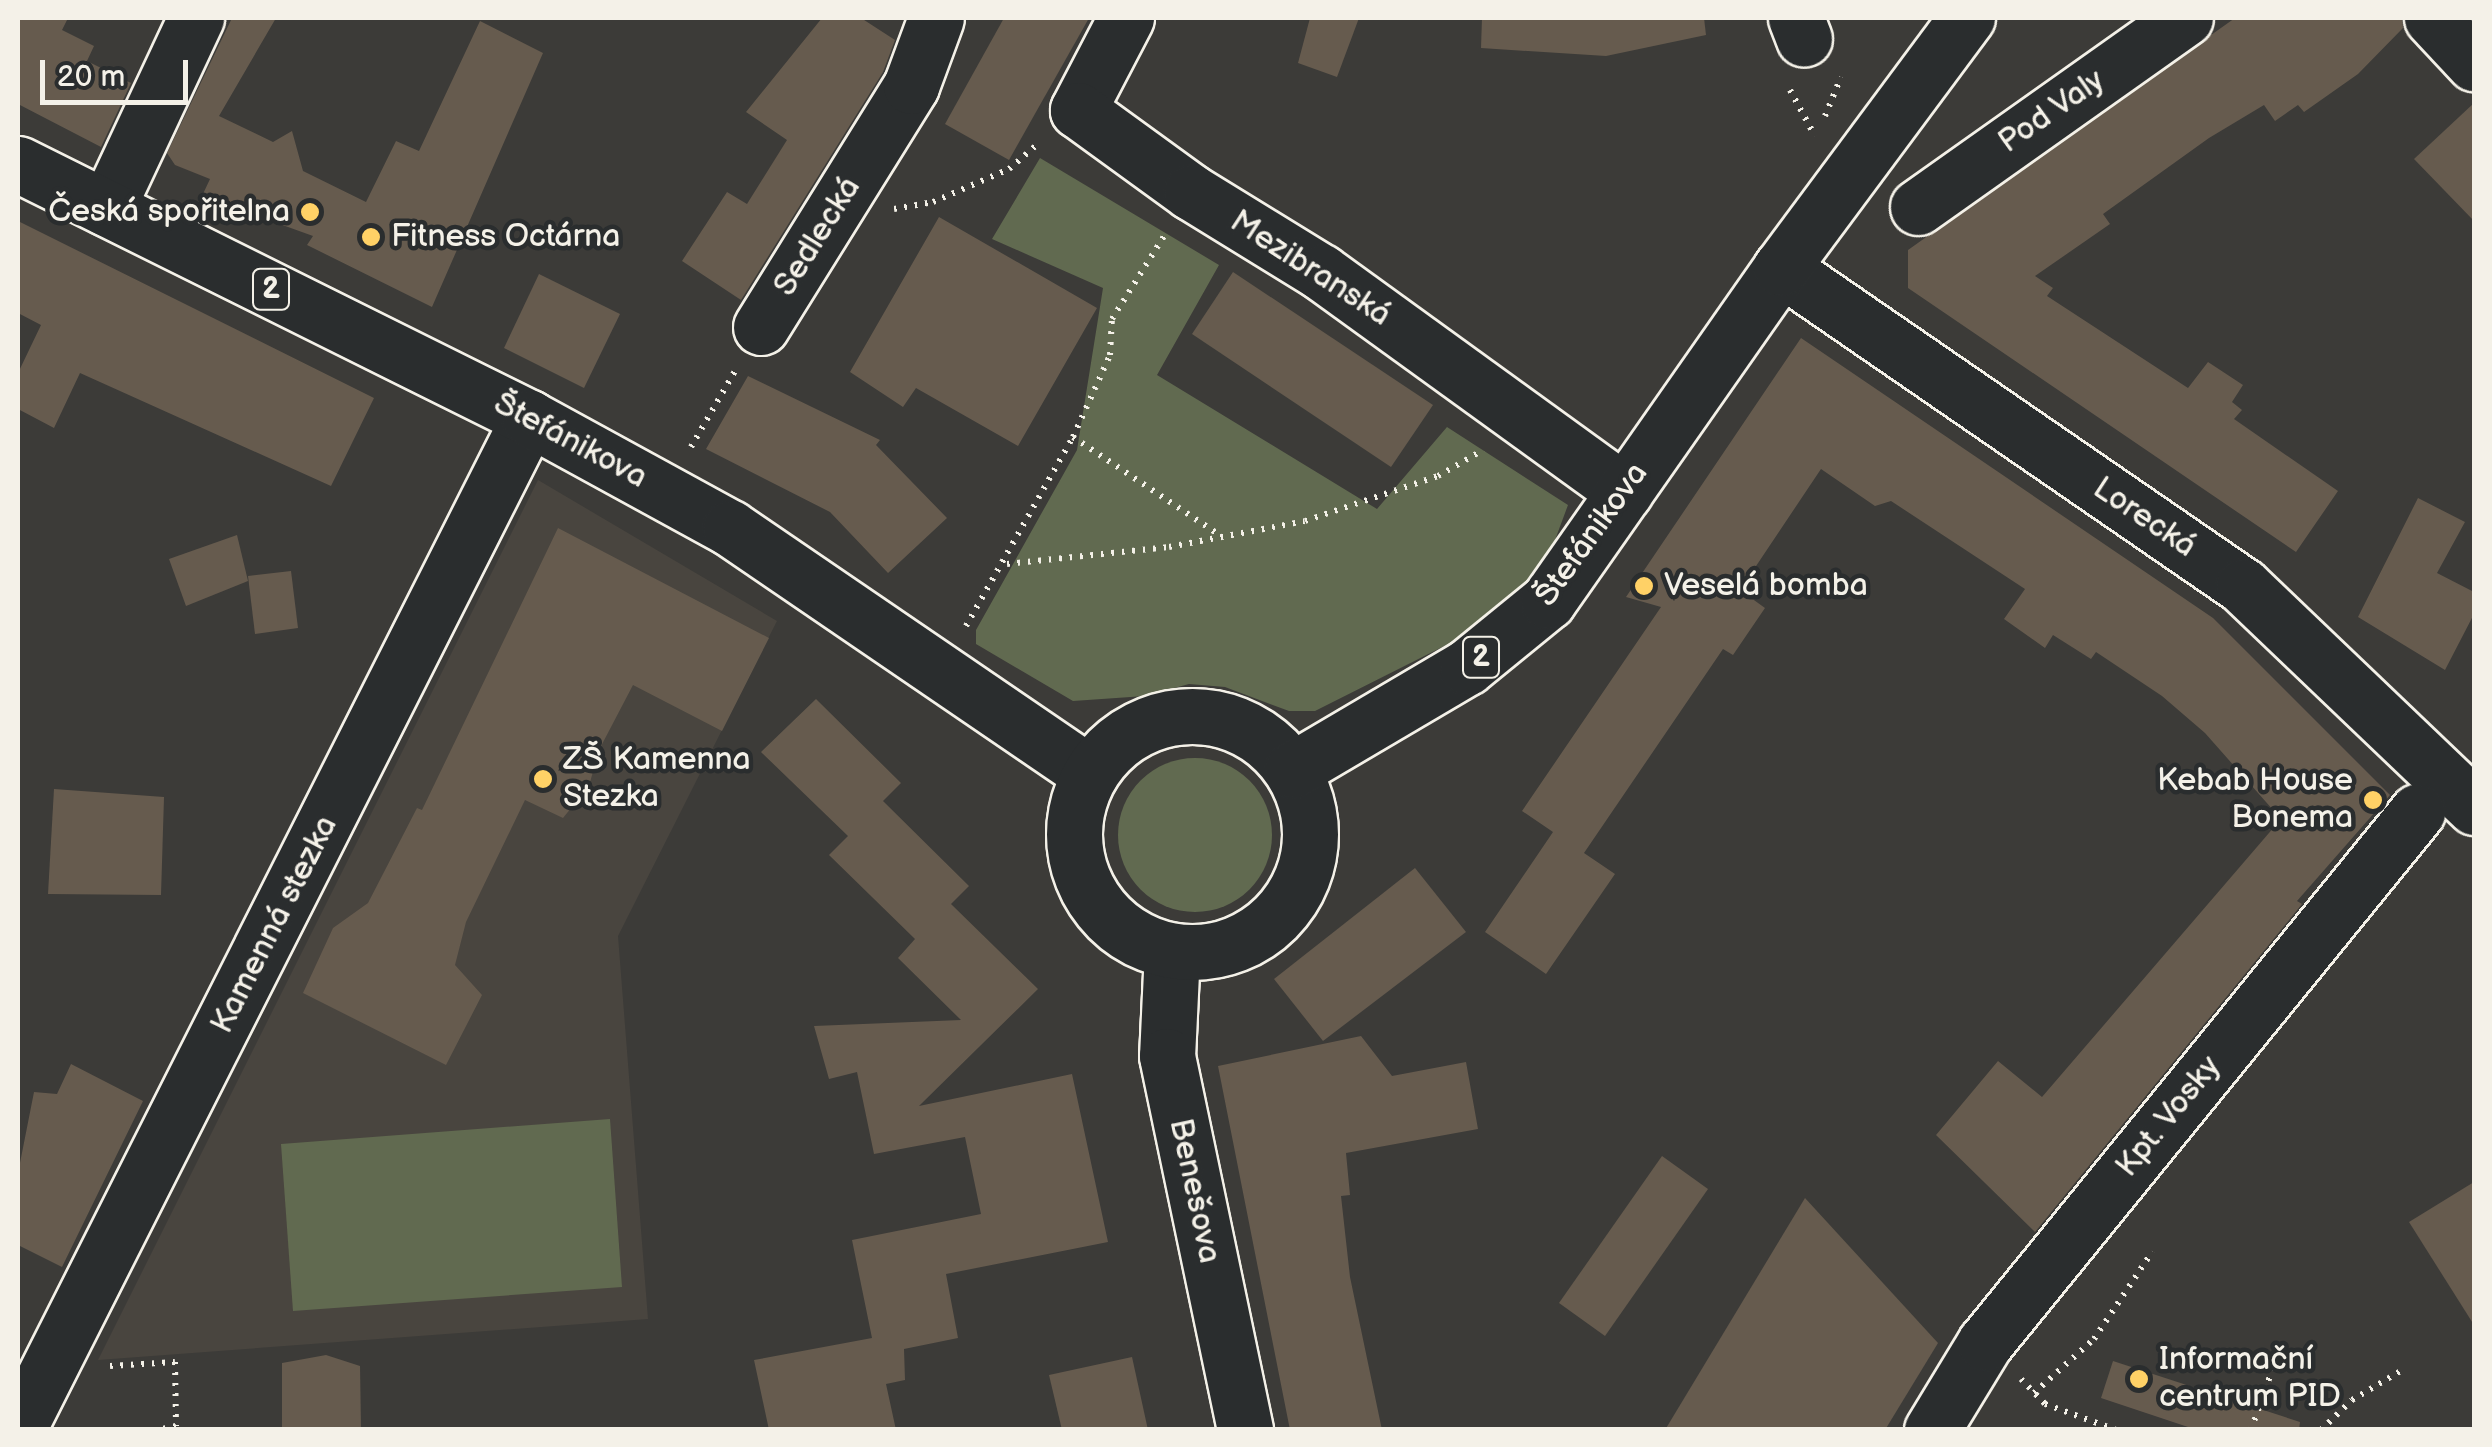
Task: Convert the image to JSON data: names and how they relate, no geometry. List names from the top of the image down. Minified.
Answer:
{"streets":{"street":["Pod Valy","Sedlecká","Mezibranská","2","Štefánikova","Lorecká","Kamenná stezka","Kpt. Vosky","Benešova"]},"crossings":[["Mezibranská","Štefánikova"],["2","Štefánikova"],["2","Lorecká"],["Štefánikova","Lorecká"],["Štefánikova","Kamenná stezka"],["Štefánikova","Benešova"]],"places":["Česká spořitelna","Fitness Octárna","Veselá bomba","ZŠ Kamenna Stezka","Kebab House Bonema","Informační centrum PID"],"scale_bar":"20 m"}
